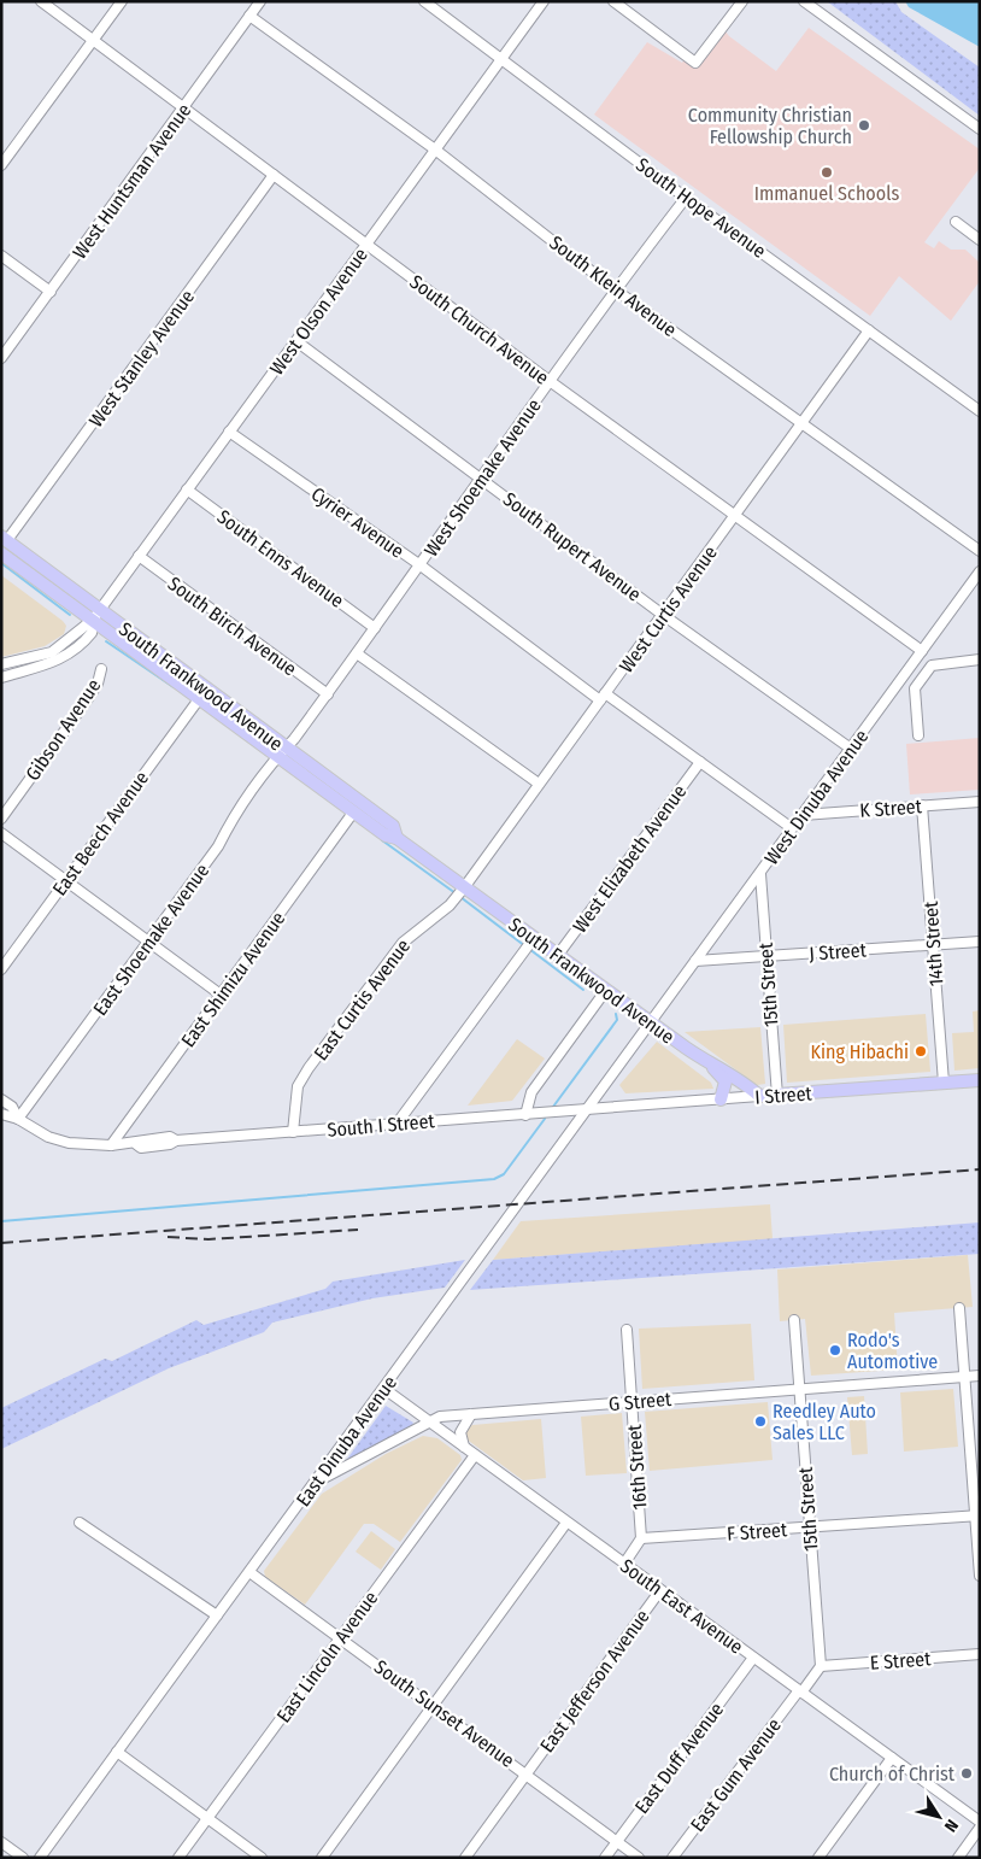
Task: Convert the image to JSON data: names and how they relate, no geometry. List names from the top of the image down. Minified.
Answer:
{"streets":{"main road":["South Frankwood Avenue","I Street"],"street":["West Huntsman Avenue","South Hope Avenue","South Klein Avenue","West Olson Avenue","South Church Avenue","West Stanley Avenue","West Shoemake Avenue","Cyrier Avenue","South Rupert Avenue","South Enns Avenue","West Curtis Avenue","South Birch Avenue","Gibson Avenue","West Dinuba Avenue","K Street","East Beech Avenue","West Elizabeth Avenue","East Shoemake Avenue","14th Street","J Street","East Shimizu Avenue","15th Street","East Curtis Avenue","South I Street","G Street","East Dinuba Avenue","16th Street","F Street","South East Avenue","East Lincoln Avenue","E Street","East Jefferson Avenue","South Sunset Avenue","East Duff Avenue","East Gum Avenue"]},"crossings":[["West Huntsman Avenue","South Klein Avenue"],["West Huntsman Avenue","South Church Avenue"],["South Hope Avenue","West Olson Avenue"],["South Hope Avenue","West Shoemake Avenue"],["South Hope Avenue","West Curtis Avenue"],["South Klein Avenue","West Olson Avenue"],["South Klein Avenue","West Shoemake Avenue"],["South Klein Avenue","West Curtis Avenue"],["West Olson Avenue","South Church Avenue"],["West Olson Avenue","Cyrier Avenue"],["West Olson Avenue","South Rupert Avenue"],["West Olson Avenue","South Enns Avenue"],["West Olson Avenue","South Birch Avenue"],["West Olson Avenue","South Frankwood Avenue"],["South Church Avenue","West Stanley Avenue"],["South Church Avenue","West Shoemake Avenue"],["South Church Avenue","West Curtis Avenue"],["South Church Avenue","West Dinuba Avenue"],["West Stanley Avenue","South Frankwood Avenue"],["West Shoemake Avenue","Cyrier Avenue"],["West Shoemake Avenue","South Rupert Avenue"],["West Shoemake Avenue","South Enns Avenue"],["West Shoemake Avenue","South Birch Avenue"],["West Shoemake Avenue","South Frankwood Avenue"],["West Shoemake Avenue","East Shoemake Avenue"],["Cyrier Avenue","West Curtis Avenue"],["Cyrier Avenue","West Dinuba Avenue"],["Cyrier Avenue","West Elizabeth Avenue"],["South Rupert Avenue","West Curtis Avenue"],["South Rupert Avenue","West Dinuba Avenue"],["West Curtis Avenue","South Frankwood Avenue"],["West Curtis Avenue","East Curtis Avenue"],["South Frankwood Avenue","West Dinuba Avenue"],["South Frankwood Avenue","East Beech Avenue"],["South Frankwood Avenue","West Elizabeth Avenue"],["South Frankwood Avenue","East Shoemake Avenue"],["South Frankwood Avenue","East Shimizu Avenue"],["South Frankwood Avenue","East Curtis Avenue"],["South Frankwood Avenue","I Street"],["South Frankwood Avenue","East Dinuba Avenue"],["West Dinuba Avenue","K Street"],["West Dinuba Avenue","J Street"],["West Dinuba Avenue","15th Street"],["West Dinuba Avenue","East Dinuba Avenue"],["K Street","14th Street"],["East Shoemake Avenue","South I Street"],["14th Street","J Street"],["14th Street","I Street"],["J Street","15th Street"],["East Shimizu Avenue","South I Street"],["15th Street","I Street"],["15th Street","G Street"],["15th Street","F Street"],["15th Street","E Street"],["East Curtis Avenue","South I Street"],["I Street","South I Street"],["I Street","East Dinuba Avenue"],["South I Street","East Dinuba Avenue"],["G Street","East Dinuba Avenue"],["G Street","16th Street"],["G Street","South East Avenue"],["East Dinuba Avenue","South East Avenue"],["East Dinuba Avenue","South Sunset Avenue"],["16th Street","F Street"],["16th Street","South East Avenue"],["South East Avenue","East Lincoln Avenue"],["South East Avenue","East Jefferson Avenue"],["South East Avenue","East Duff Avenue"],["South East Avenue","East Gum Avenue"],["East Lincoln Avenue","South Sunset Avenue"],["East Jefferson Avenue","South Sunset Avenue"],["South Sunset Avenue","East Duff Avenue"]],"places":["Community Christian Fellowship Church","Immanuel Schools","King Hibachi","Rodo's Automotive","Reedley Auto Sales LLC","Church of Christ"],"north":"bottom right"}
